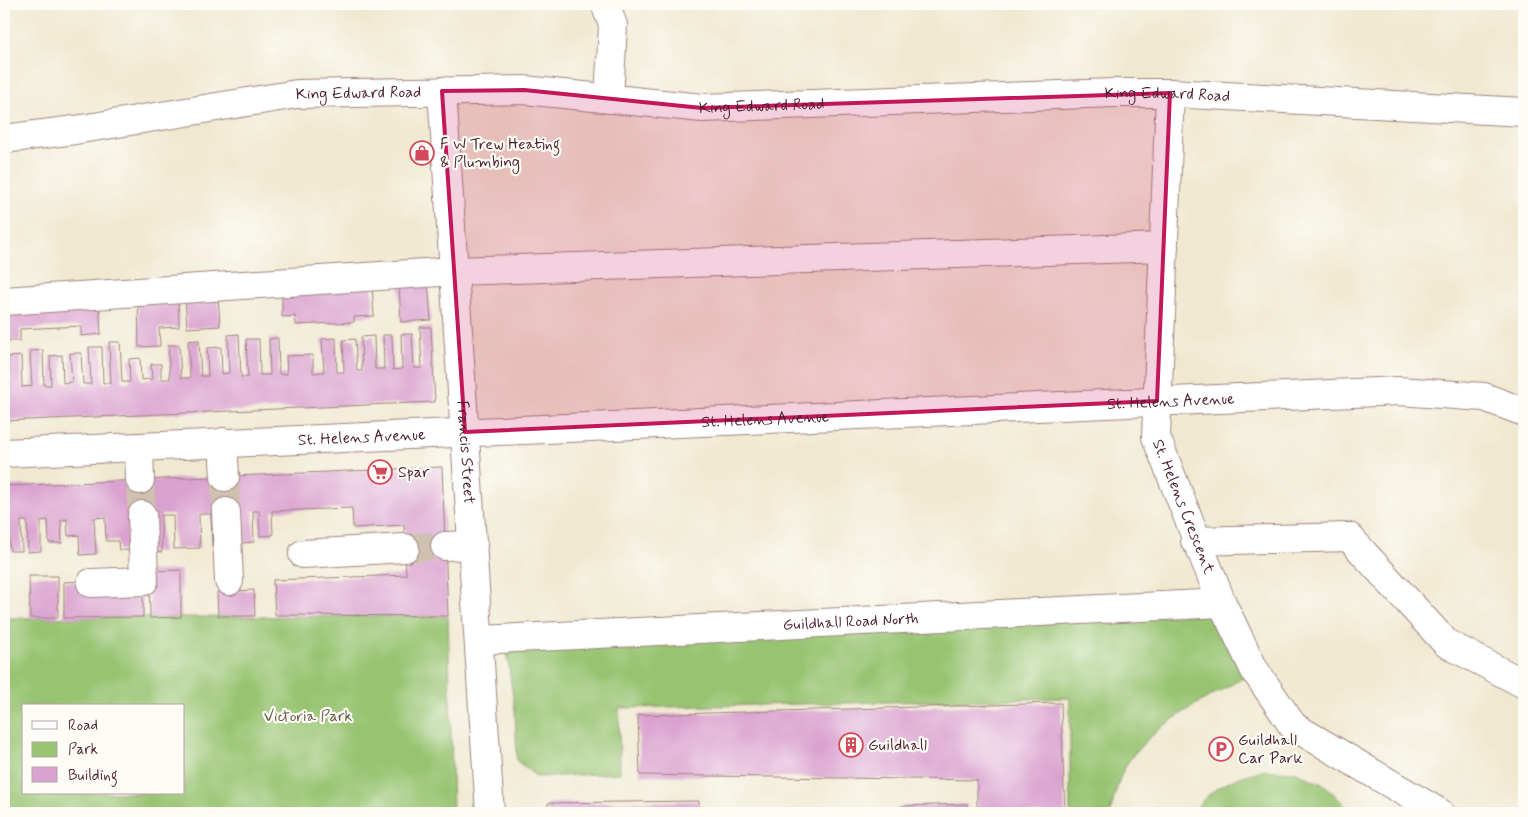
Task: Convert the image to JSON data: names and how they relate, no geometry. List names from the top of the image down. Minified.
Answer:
{"streets":{"street":["King Edward Road","St. Helens Avenue","Francis Street","St. Helens Crescent","Guildhall Road North"]},"crossings":[["King Edward Road","Francis Street"],["King Edward Road","St. Helens Crescent"],["St. Helens Avenue","Francis Street"],["St. Helens Avenue","St. Helens Crescent"],["Francis Street","Guildhall Road North"],["St. Helens Crescent","Guildhall Road North"]],"parks":["Victoria Park"],"places":{"shop":["F W Trew Heating & Plumbing"],"supermarket":["Spar"],"building":["Guildhall"],"parking":["Guildhall Car Park"]},"legend":["Road","Park","Building"]}
